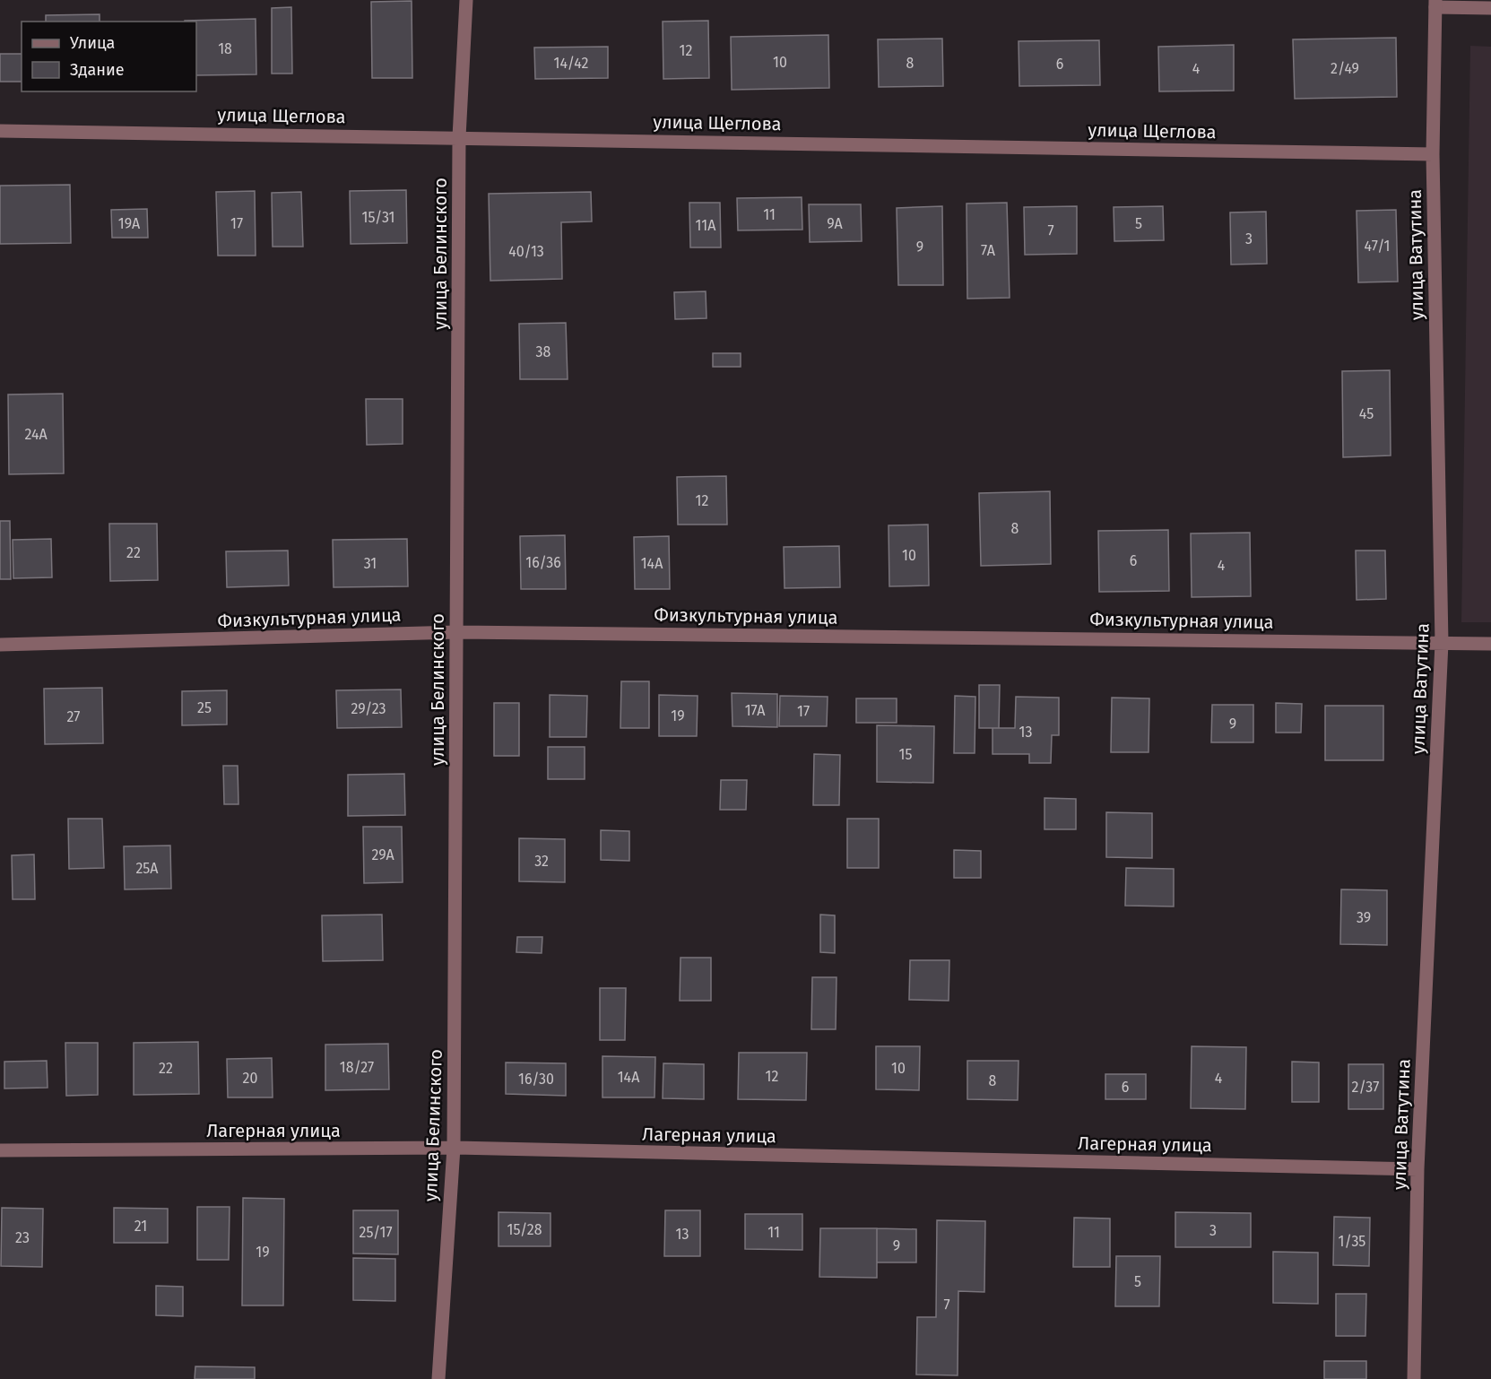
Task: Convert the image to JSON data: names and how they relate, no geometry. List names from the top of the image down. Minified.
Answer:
{"streets":{"street":["улица Щеглова","улица Белинского","улица Ватутина","Физкультурная улица","Лагерная улица"]},"crossings":[["улица Щеглова","улица Белинского"],["улица Щеглова","улица Ватутина"],["улица Белинского","Физкультурная улица"],["улица Белинского","Лагерная улица"],["улица Ватутина","Физкультурная улица"],["улица Ватутина","Лагерная улица"]],"house_numbers":["18","12","10","14/42","8","6","4","2/49","11","15/31","19А","17","9А","5","11А","7","3","47/1","9","7А","40/13","38","45","24А","12","8","22","10","6","16/36","31","14А","4","25","29/23","17А","17","19","27","9","13","15","29А","32","25А","39","18/27","22","10","12","14А","20","4","16/30","8","6","2/37","21","15/28","3","25/17","11","13","23","1/35","9","19","5","7"],"legend":["Улица","Здание"]}
